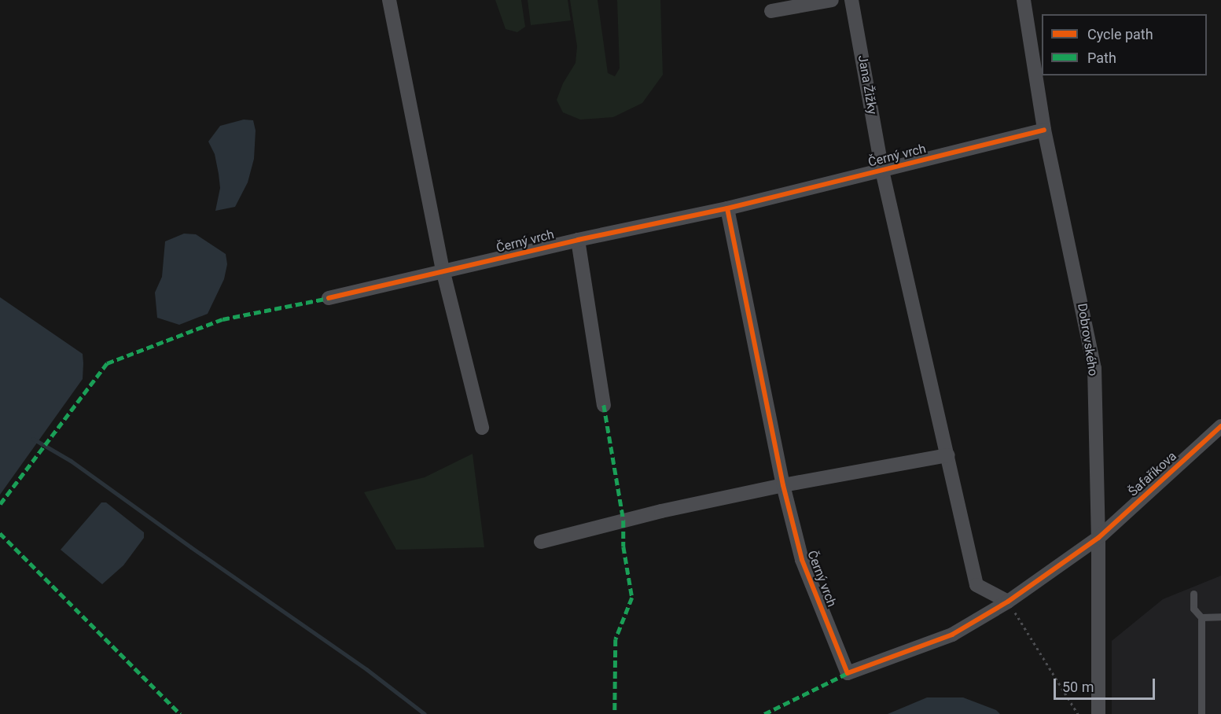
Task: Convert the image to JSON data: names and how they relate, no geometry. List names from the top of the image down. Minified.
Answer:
{"streets":{"street":["Jana Žižky","Černý vrch","Dobrovského","Šafaříkova"]},"crossings":[["Jana Žižky","Černý vrch"],["Černý vrch","Dobrovského"],["Černý vrch","Šafaříkova"],["Dobrovského","Šafaříkova"]],"legend":["Cycle path","Path"],"scale_bar":"50 m"}
